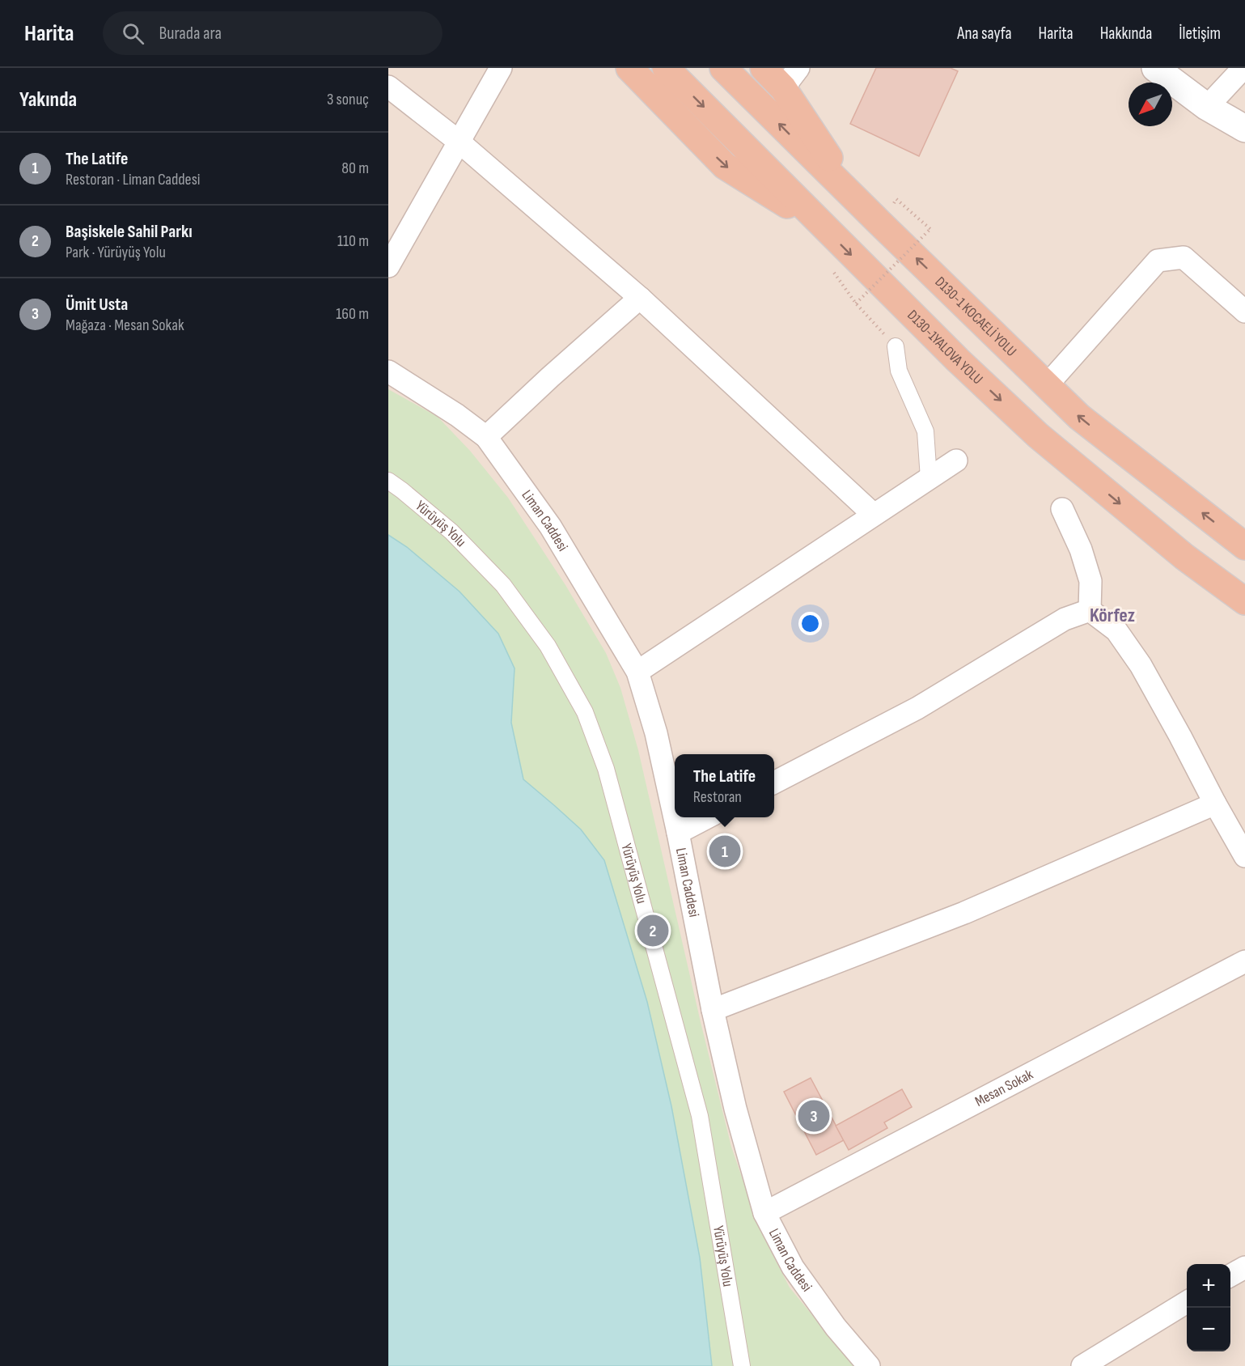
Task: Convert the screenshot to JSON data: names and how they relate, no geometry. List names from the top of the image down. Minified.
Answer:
{"streets":{"highway":["D130-1 KOCAELİ YOLU","D130-1YALOVA YOLU"],"street":["Liman Caddesi","Yürüyüş Yolu","Mesan Sokak"]},"crossings":[["Liman Caddesi","Mesan Sokak"]],"districts":["Körfez"],"north":"bottom left","page":{"header":"Harita","search":"Burada ara","nav":["Ana sayfa","Harita","Hakkında","İletişim"],"heading":["Yakında","3 sonuç"],"list":[{"mark":"1","name":"The Latife","note":"Restoran · Liman Caddesi","value":"80 m"},{"mark":"2","name":"Başiskele Sahil Parkı","note":"Park · Yürüyüş Yolu","value":"110 m"},{"mark":"3","name":"Ümit Usta","note":"Mağaza · Mesan Sokak","value":"160 m"}],"popup":["The Latife","Restoran"],"pins":["1","2","3"],"map_buttons":["+","−"]}}
